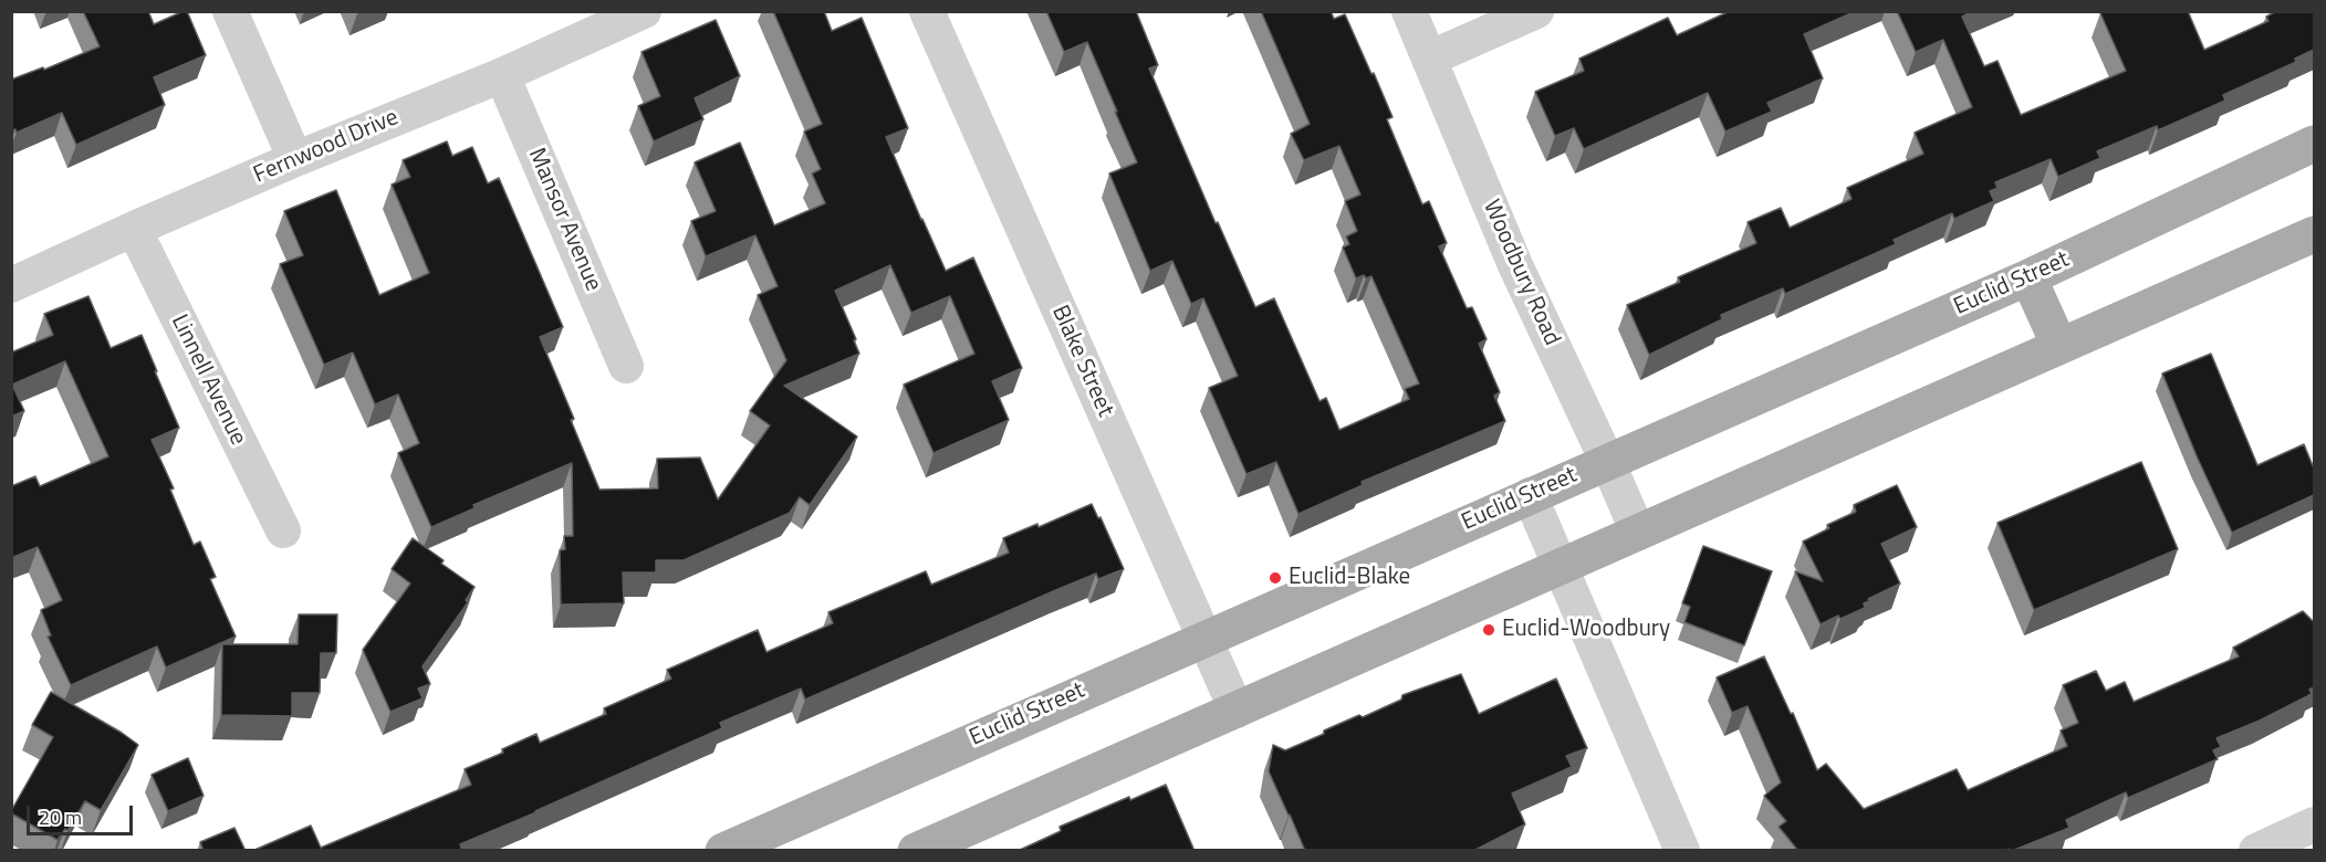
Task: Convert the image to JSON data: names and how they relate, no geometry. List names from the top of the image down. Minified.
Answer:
{"streets":{"main road":["Euclid Street"],"street":["Fernwood Drive","Mansor Avenue","Woodbury Road","Blake Street","Linnell Avenue"]},"crossings":[["Fernwood Drive","Mansor Avenue"],["Fernwood Drive","Linnell Avenue"],["Woodbury Road","Euclid Street"],["Euclid Street","Blake Street"]],"places":["Euclid-Blake","Euclid-Woodbury"],"scale_bar":"20 m"}
